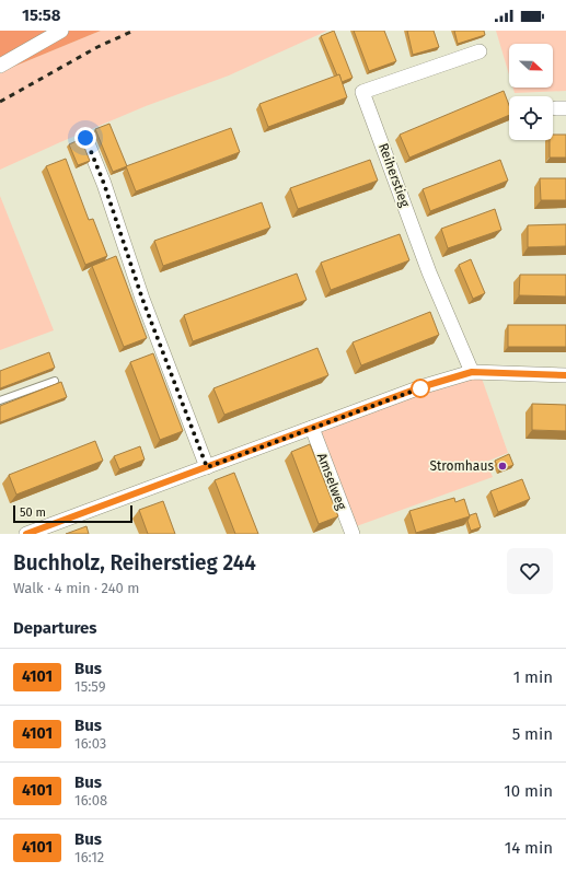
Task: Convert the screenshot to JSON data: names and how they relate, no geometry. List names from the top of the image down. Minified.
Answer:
{"streets":{"street":["Reiherstieg","Amselweg"]},"places":["Stromhaus"],"lines":["bus line 4101"],"scale_bar":"50 m","north":"right","page":{"status":"15:58","scale":"50 m","heading":[["Buchholz, Reiherstieg 244","Walk · 4 min · 240 m"],"Departures"],"list":[{"mark":"4101","name":"Bus","note":"15:59","value":"1 min"},{"mark":"4101","name":"Bus","note":"16:03","value":"5 min"},{"mark":"4101","name":"Bus","note":"16:08","value":"10 min"},{"mark":"4101","name":"Bus","note":"16:12","value":"14 min"}]}}
